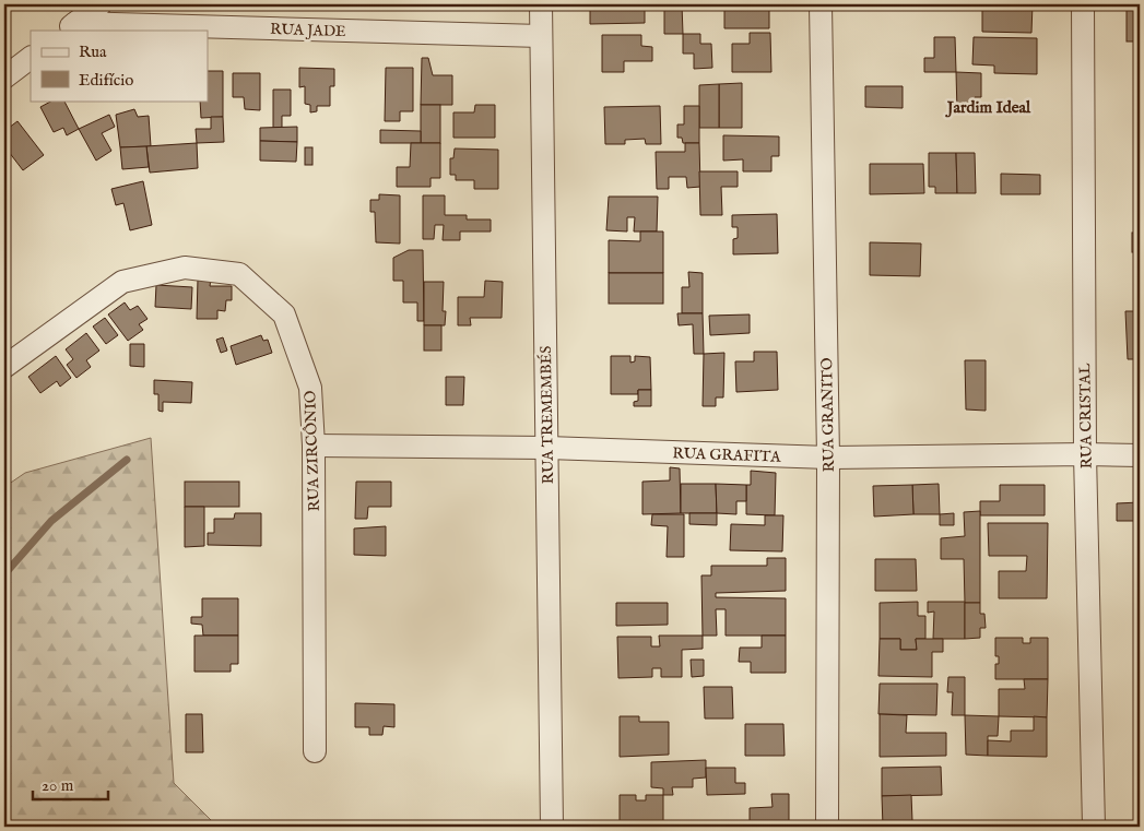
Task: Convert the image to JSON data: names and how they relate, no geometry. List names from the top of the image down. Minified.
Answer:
{"streets":{"street":["RUA JADE","RUA TREMEMBÉS","RUA GRANITO","RUA CRISTAL","RUA ZIRCÔNIO","RUA GRAFITA"]},"crossings":[["RUA JADE","RUA TREMEMBÉS"],["RUA TREMEMBÉS","RUA GRAFITA"],["RUA GRANITO","RUA GRAFITA"],["RUA CRISTAL","RUA GRAFITA"],["RUA ZIRCÔNIO","RUA GRAFITA"]],"districts":["Jardim Ideal"],"legend":["Rua","Edifício"],"scale_bar":"20 m"}
